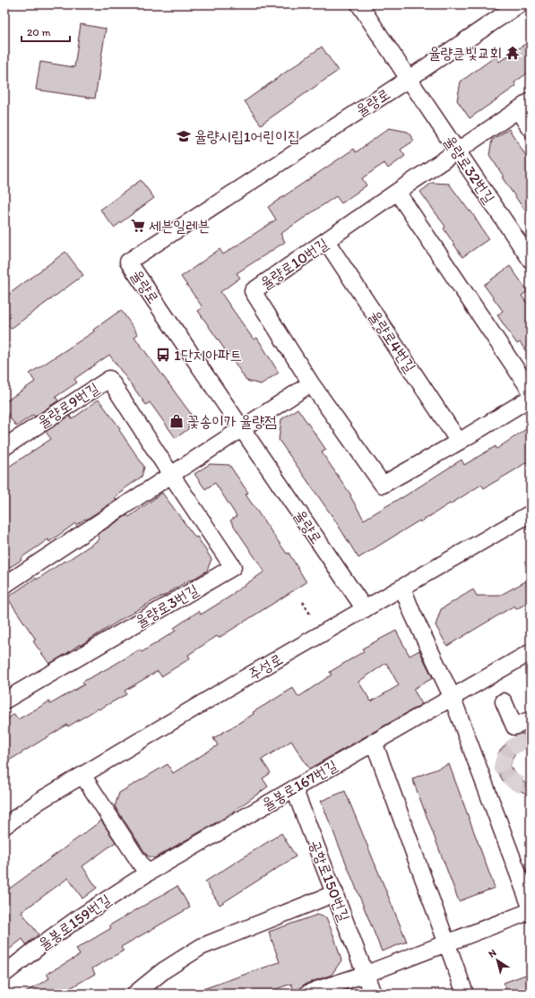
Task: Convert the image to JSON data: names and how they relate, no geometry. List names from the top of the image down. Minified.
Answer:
{"streets":{"street":["율량로","율량로32번길","율량로10번길","율량로4번길","율량로9번길","율량로3번길","주성로","율봉로167번길","공항로150번길","율봉로159번길"]},"crossings":[["율량로","율량로32번길"],["율량로","주성로"],["율량로32번길","율량로10번길"],["율량로10번길","율량로4번길"],["율량로9번길","율량로3번길"],["율봉로167번길","공항로150번길"],["율봉로167번길","율봉로159번길"]],"places":{"temple":["율량큰빛교회"],"school or university":["율량시립1어린이집"],"supermarket":["세븐일레븐"],"bus stop":["1단지아파트"],"shop":["꽃송이가 율량점"]},"scale_bar":"20 m","north":"top left"}
